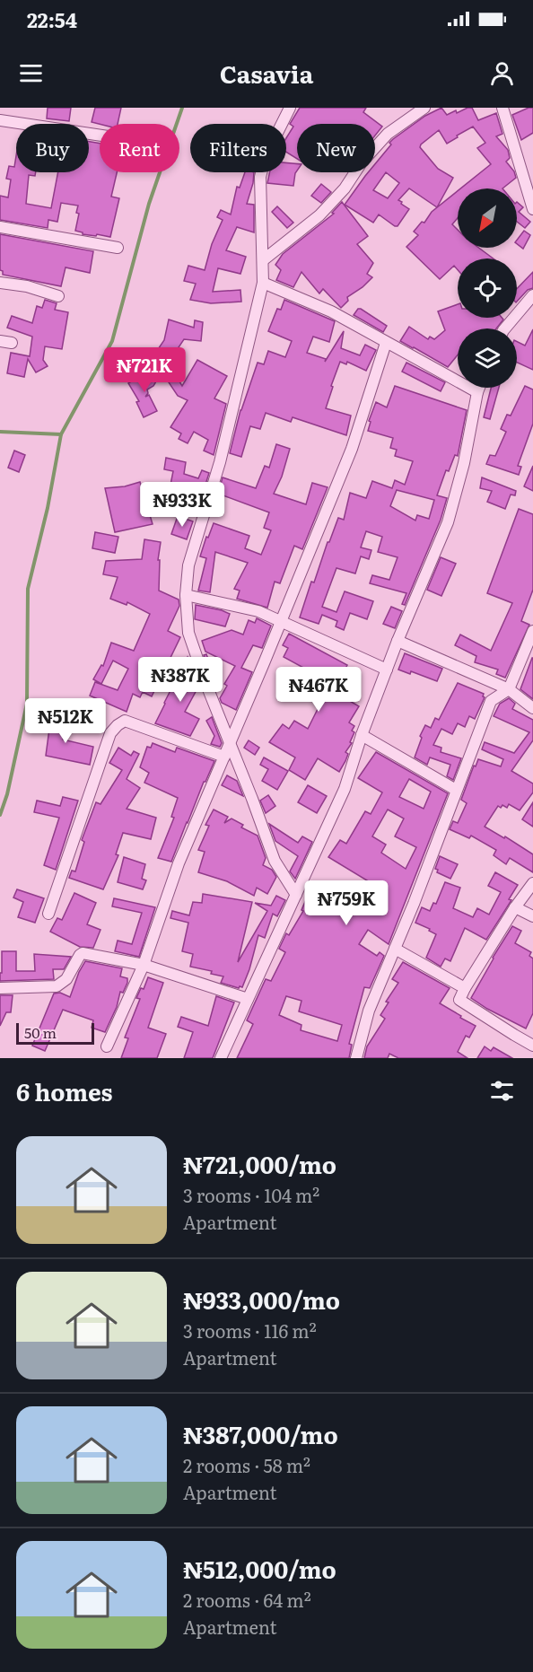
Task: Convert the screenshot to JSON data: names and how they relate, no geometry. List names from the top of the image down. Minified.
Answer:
{"scale_bar":"50 m","north":"bottom left","page":{"status":"22:54","header":"Casavia","chip":["Buy","Rent","Filters","New"],"price":["₦721K","₦933K","₦387K","₦467K","₦512K","₦759K"],"scale":"50 m","heading":"6 homes","list":[{"name":"₦721,000/mo","note":"3 rooms · 104 m² · Apartment"},{"name":"₦933,000/mo","note":"3 rooms · 116 m² · Apartment"},{"name":"₦387,000/mo","note":"2 rooms · 58 m² · Apartment"},{"name":"₦512,000/mo","note":"2 rooms · 64 m² · Apartment"}]}}
